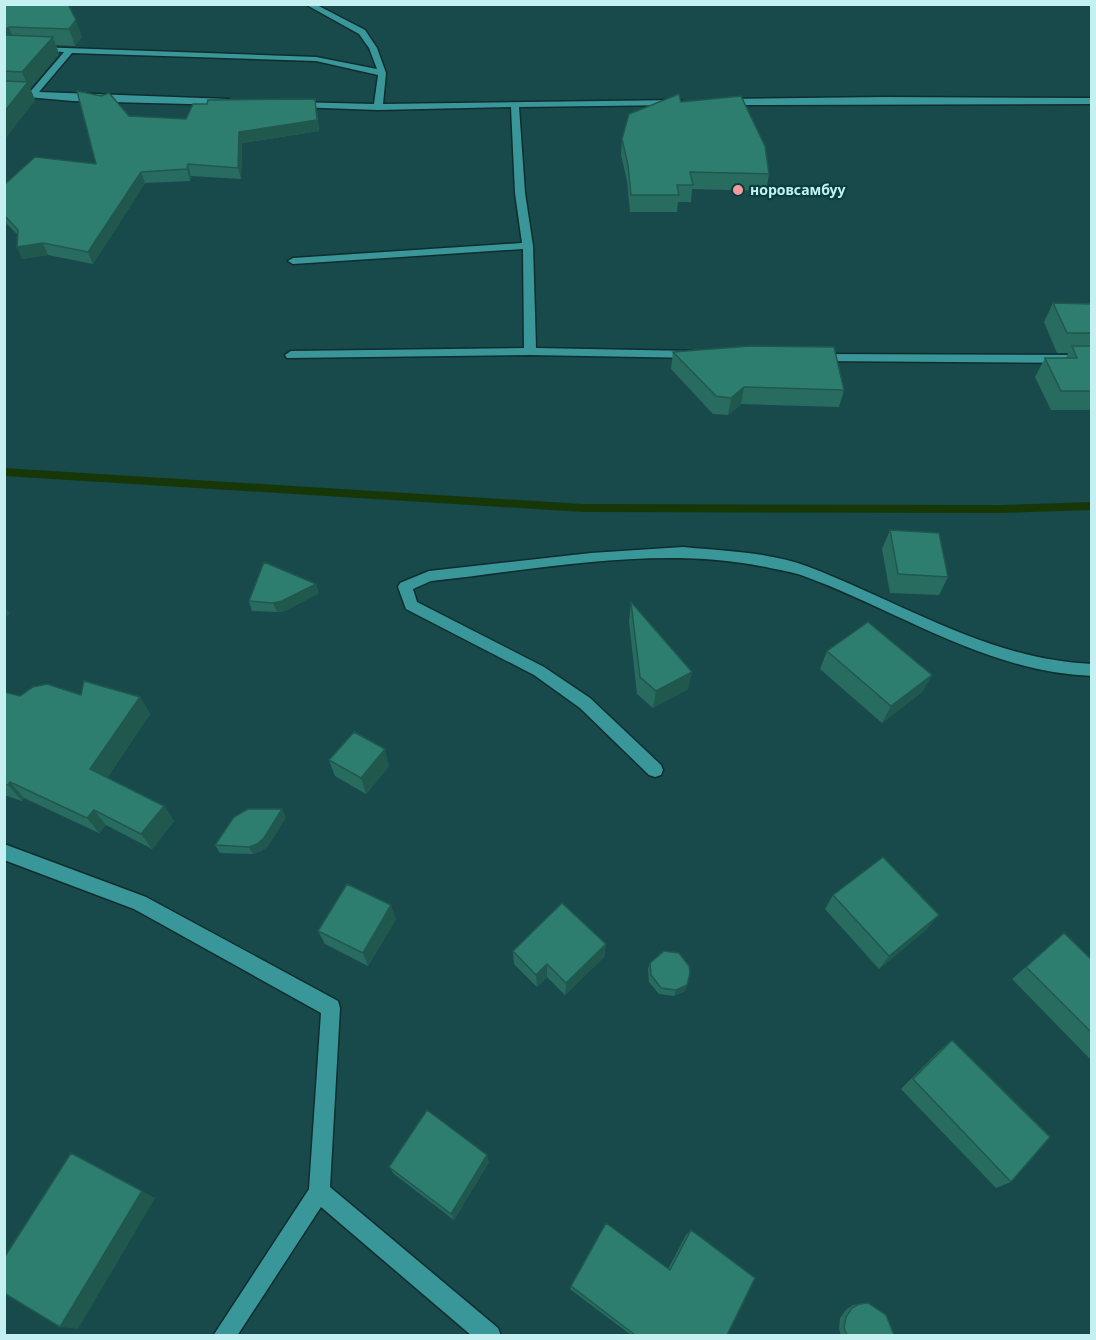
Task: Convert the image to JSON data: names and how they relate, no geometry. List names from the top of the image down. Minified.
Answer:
{"places":["норовсамбуу"]}
